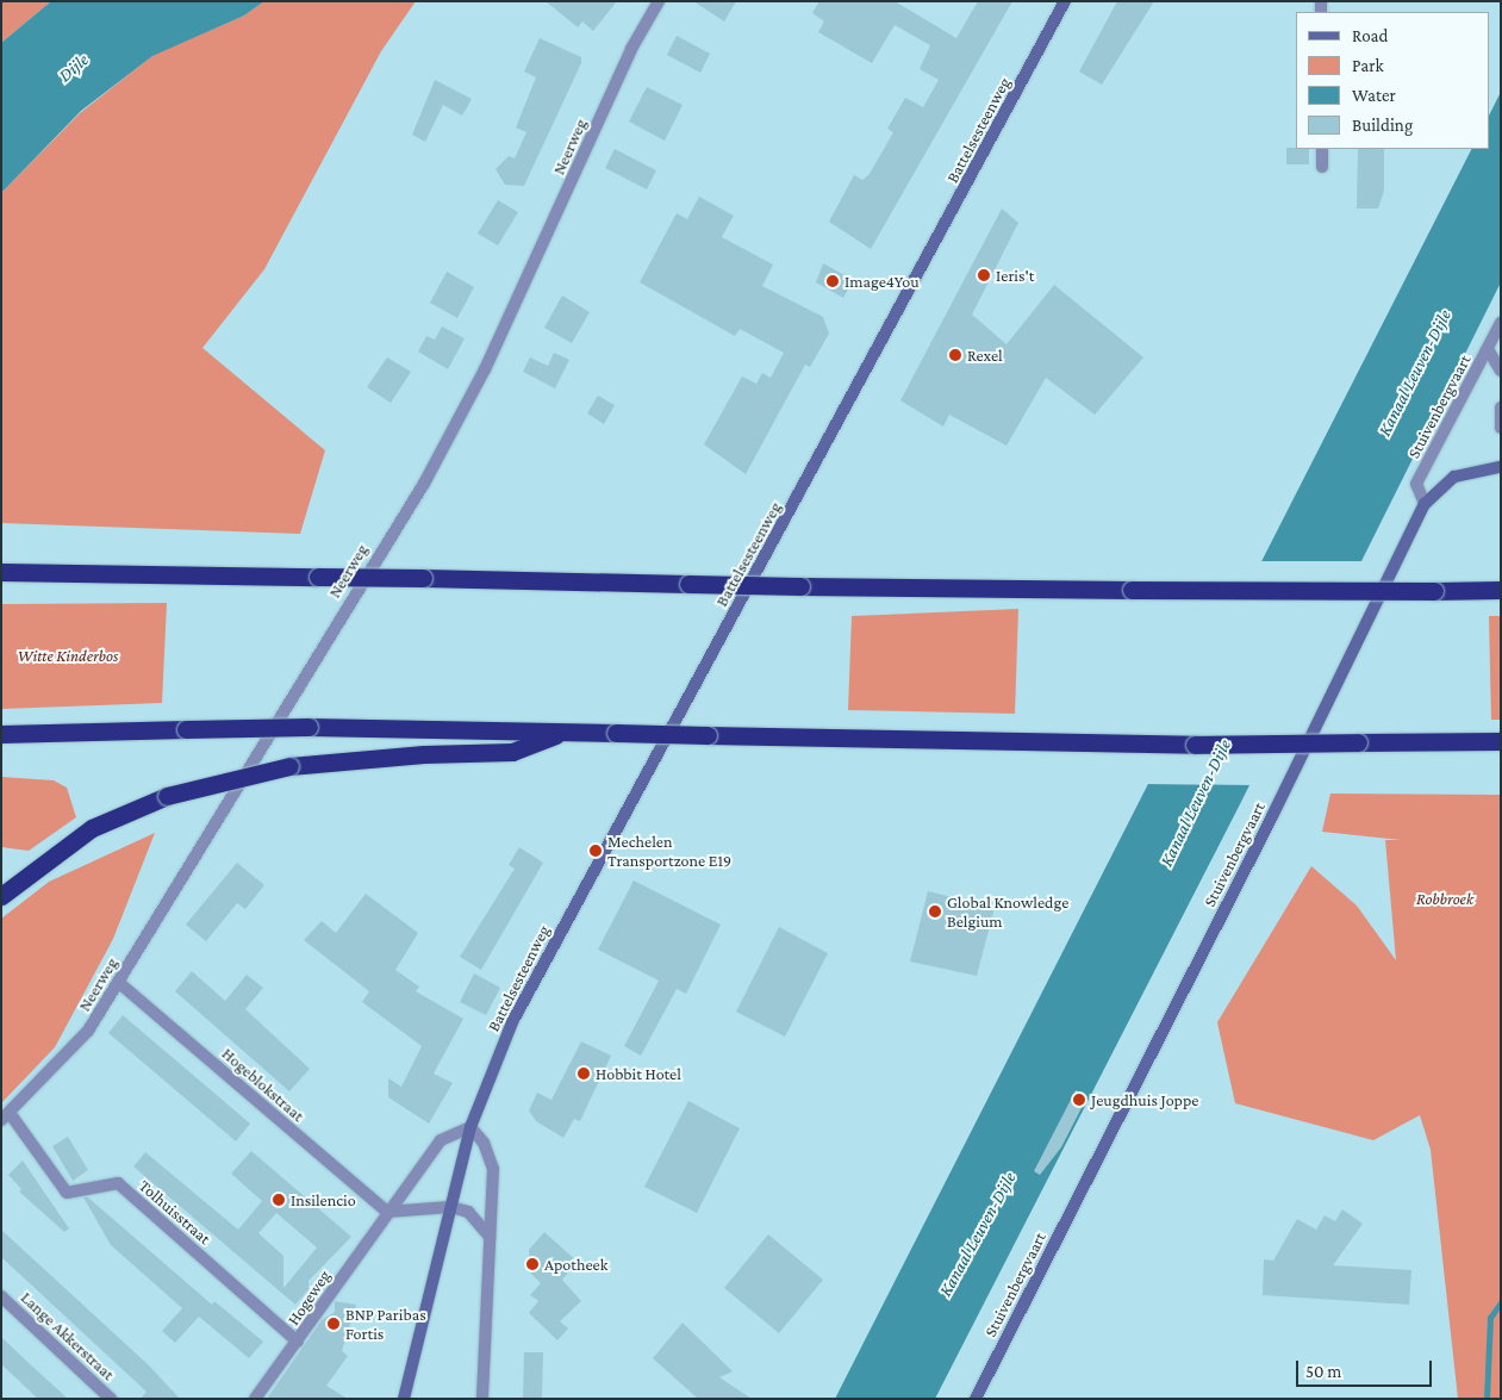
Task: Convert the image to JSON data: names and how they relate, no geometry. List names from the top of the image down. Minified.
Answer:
{"streets":{"main road":["Battelsesteenweg","Stuivenbergvaart"],"street":["Neerweg","Hogeblokstraat","Tolhuisstraat","Hogeweg","Lange Akkerstraat"]},"crossings":[["Battelsesteenweg","Hogeweg"],["Neerweg","Hogeblokstraat"],["Neerweg","Tolhuisstraat"],["Hogeblokstraat","Hogeweg"],["Tolhuisstraat","Hogeweg"]],"water":["Dijle","Kanaal Leuven-Dijle"],"parks":["Witte Kinderbos","Robbroek"],"places":["Ieris't","Image4You","Rexel","Mechelen Transportzone E19","Global Knowledge Belgium","Hobbit Hotel","Jeugdhuis Joppe","Insilencio","Apotheek","BNP Paribas Fortis"],"legend":["Road","Park","Water","Building"],"scale_bar":"50 m"}
